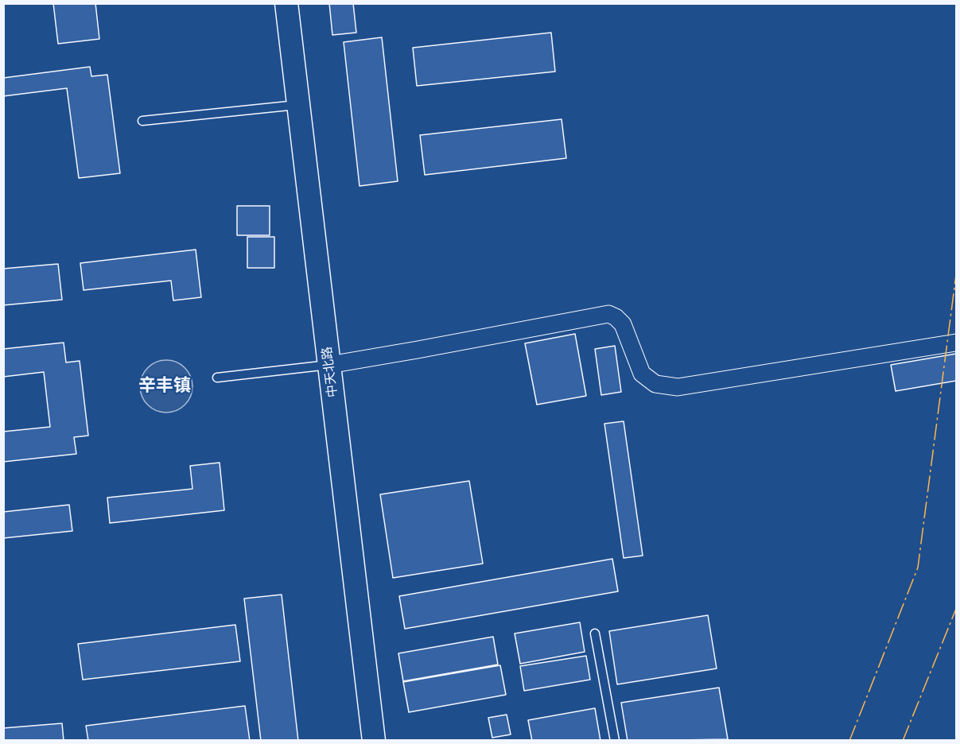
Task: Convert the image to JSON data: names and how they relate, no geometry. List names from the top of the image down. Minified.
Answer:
{"streets":{"main road":["中天北路"]},"districts":["辛丰镇"]}
